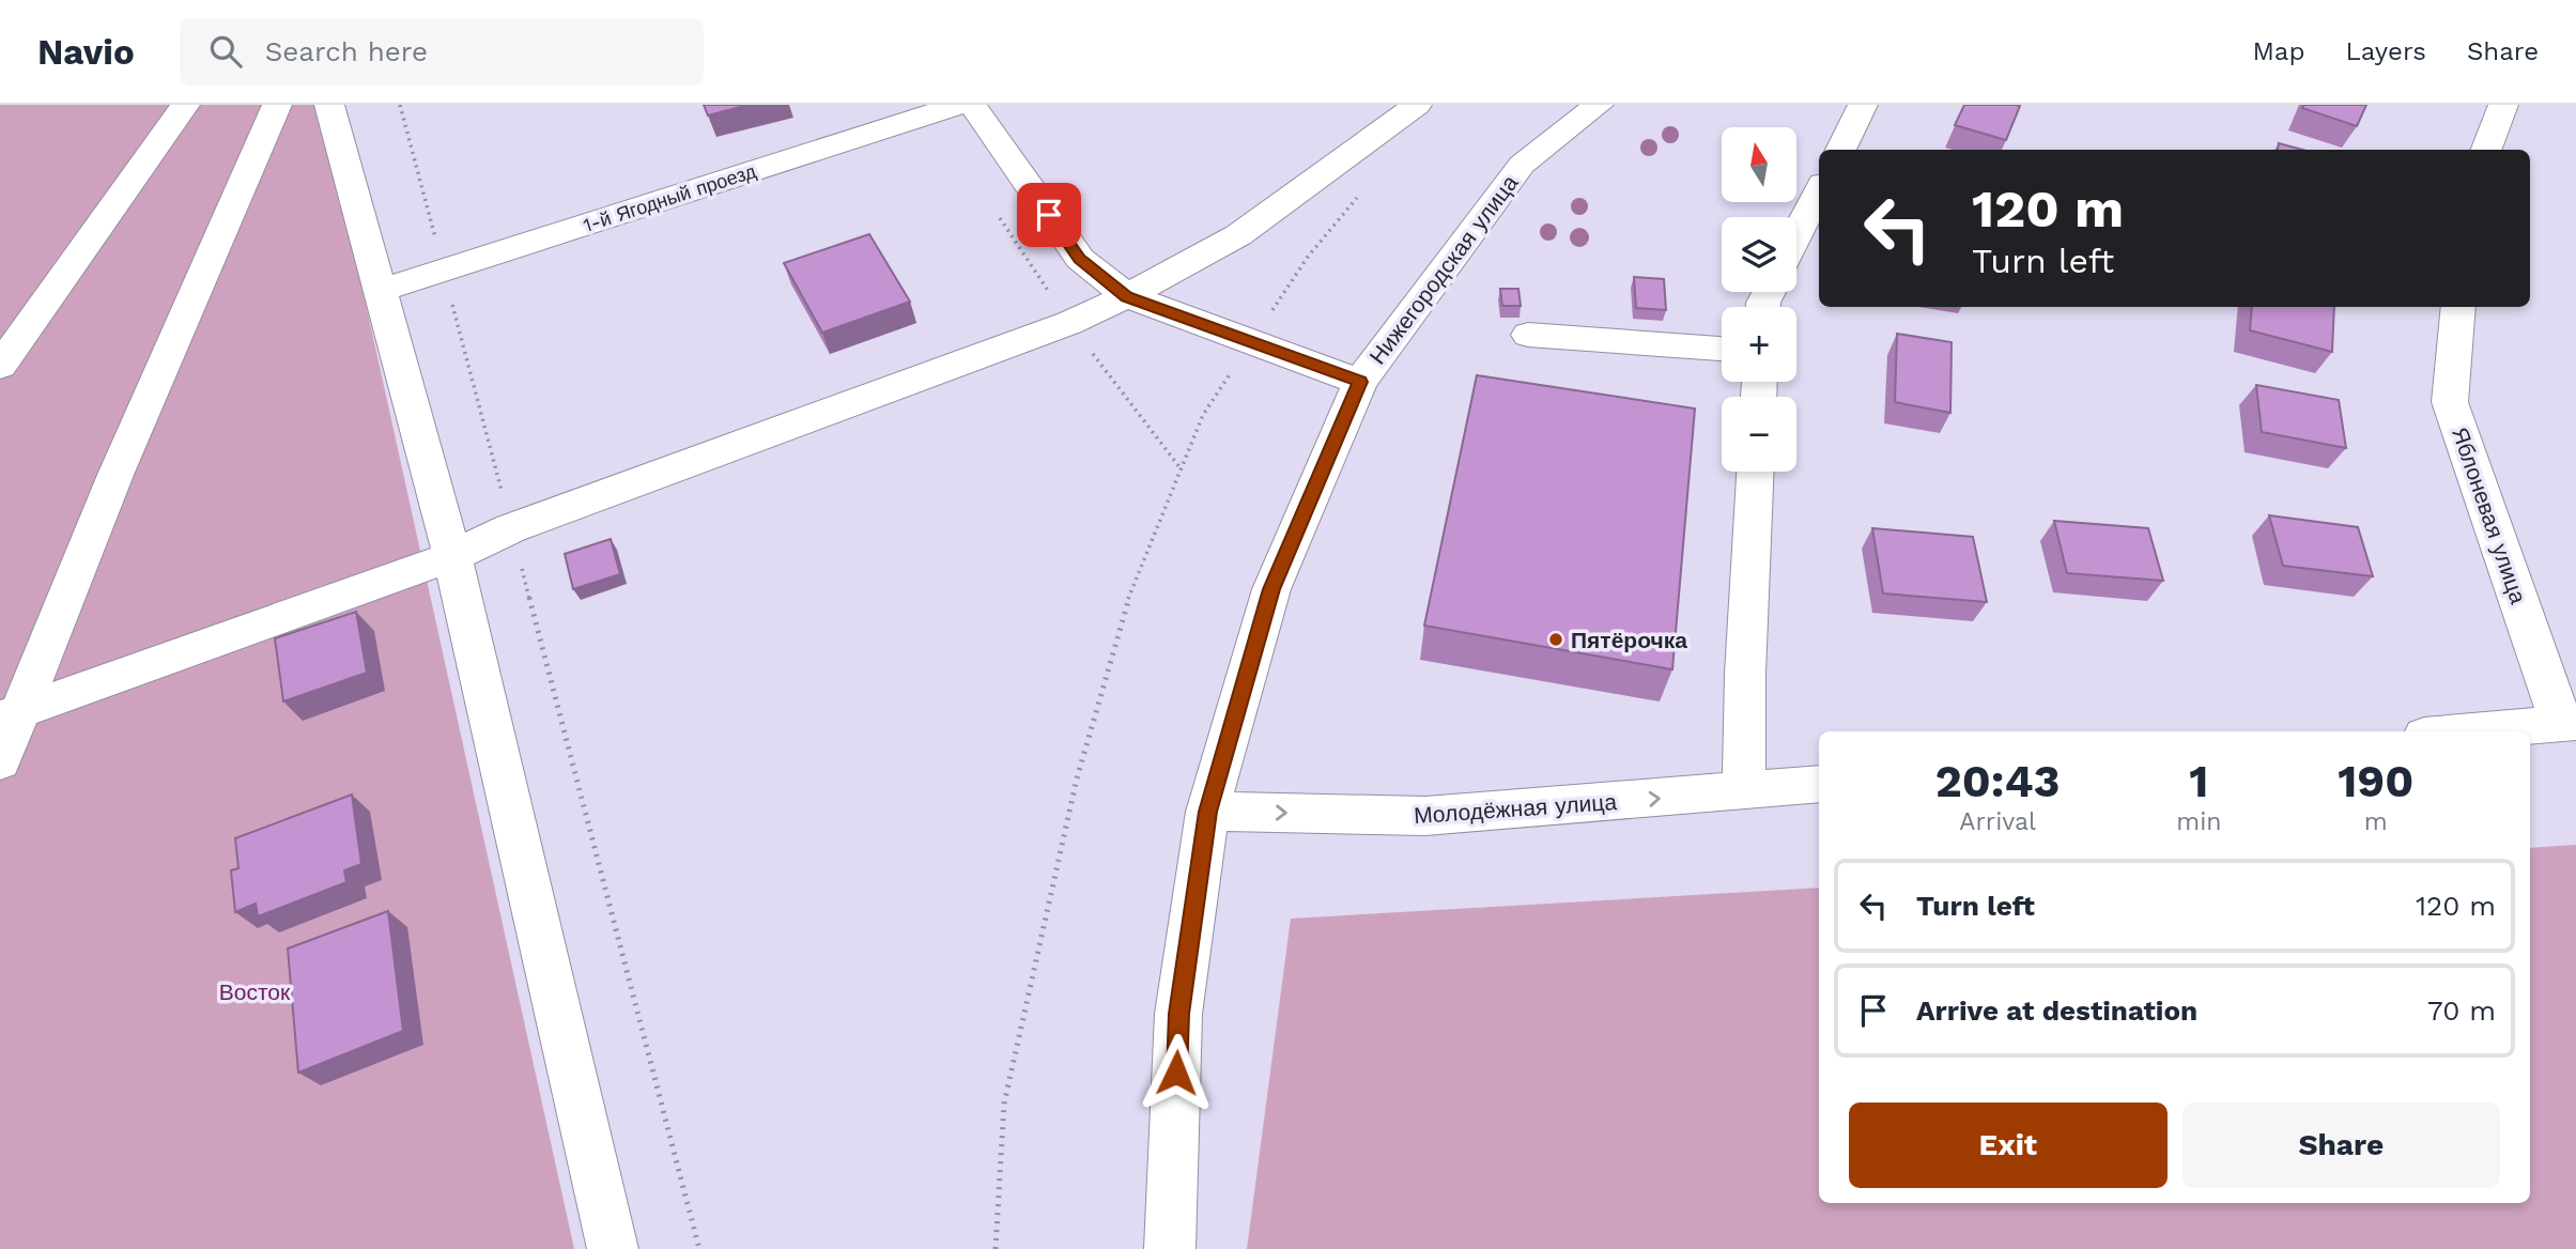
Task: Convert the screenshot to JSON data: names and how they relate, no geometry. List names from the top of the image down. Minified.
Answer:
{"streets":{"street":["1-й Ягодный проезд","Нижегородская улица","Яблоневая улица","Молодёжная улица"]},"crossings":[["Нижегородская улица","Молодёжная улица"]],"one_way":["Молодёжная улица"],"parks":["Восток"],"places":["Пятёрочка"],"north":"top","page":{"header":"Navio","search":"Search here","nav":["Map","Layers","Share"],"map_buttons":["+","−"],"turn":["120 m","Turn left"],"eta":["20:43","Arrival","1","min","190","m"],"list":[{"name":"Turn left","value":"120 m"},{"name":"Arrive at destination","value":"70 m"}],"buttons":["Exit","Share"]}}
